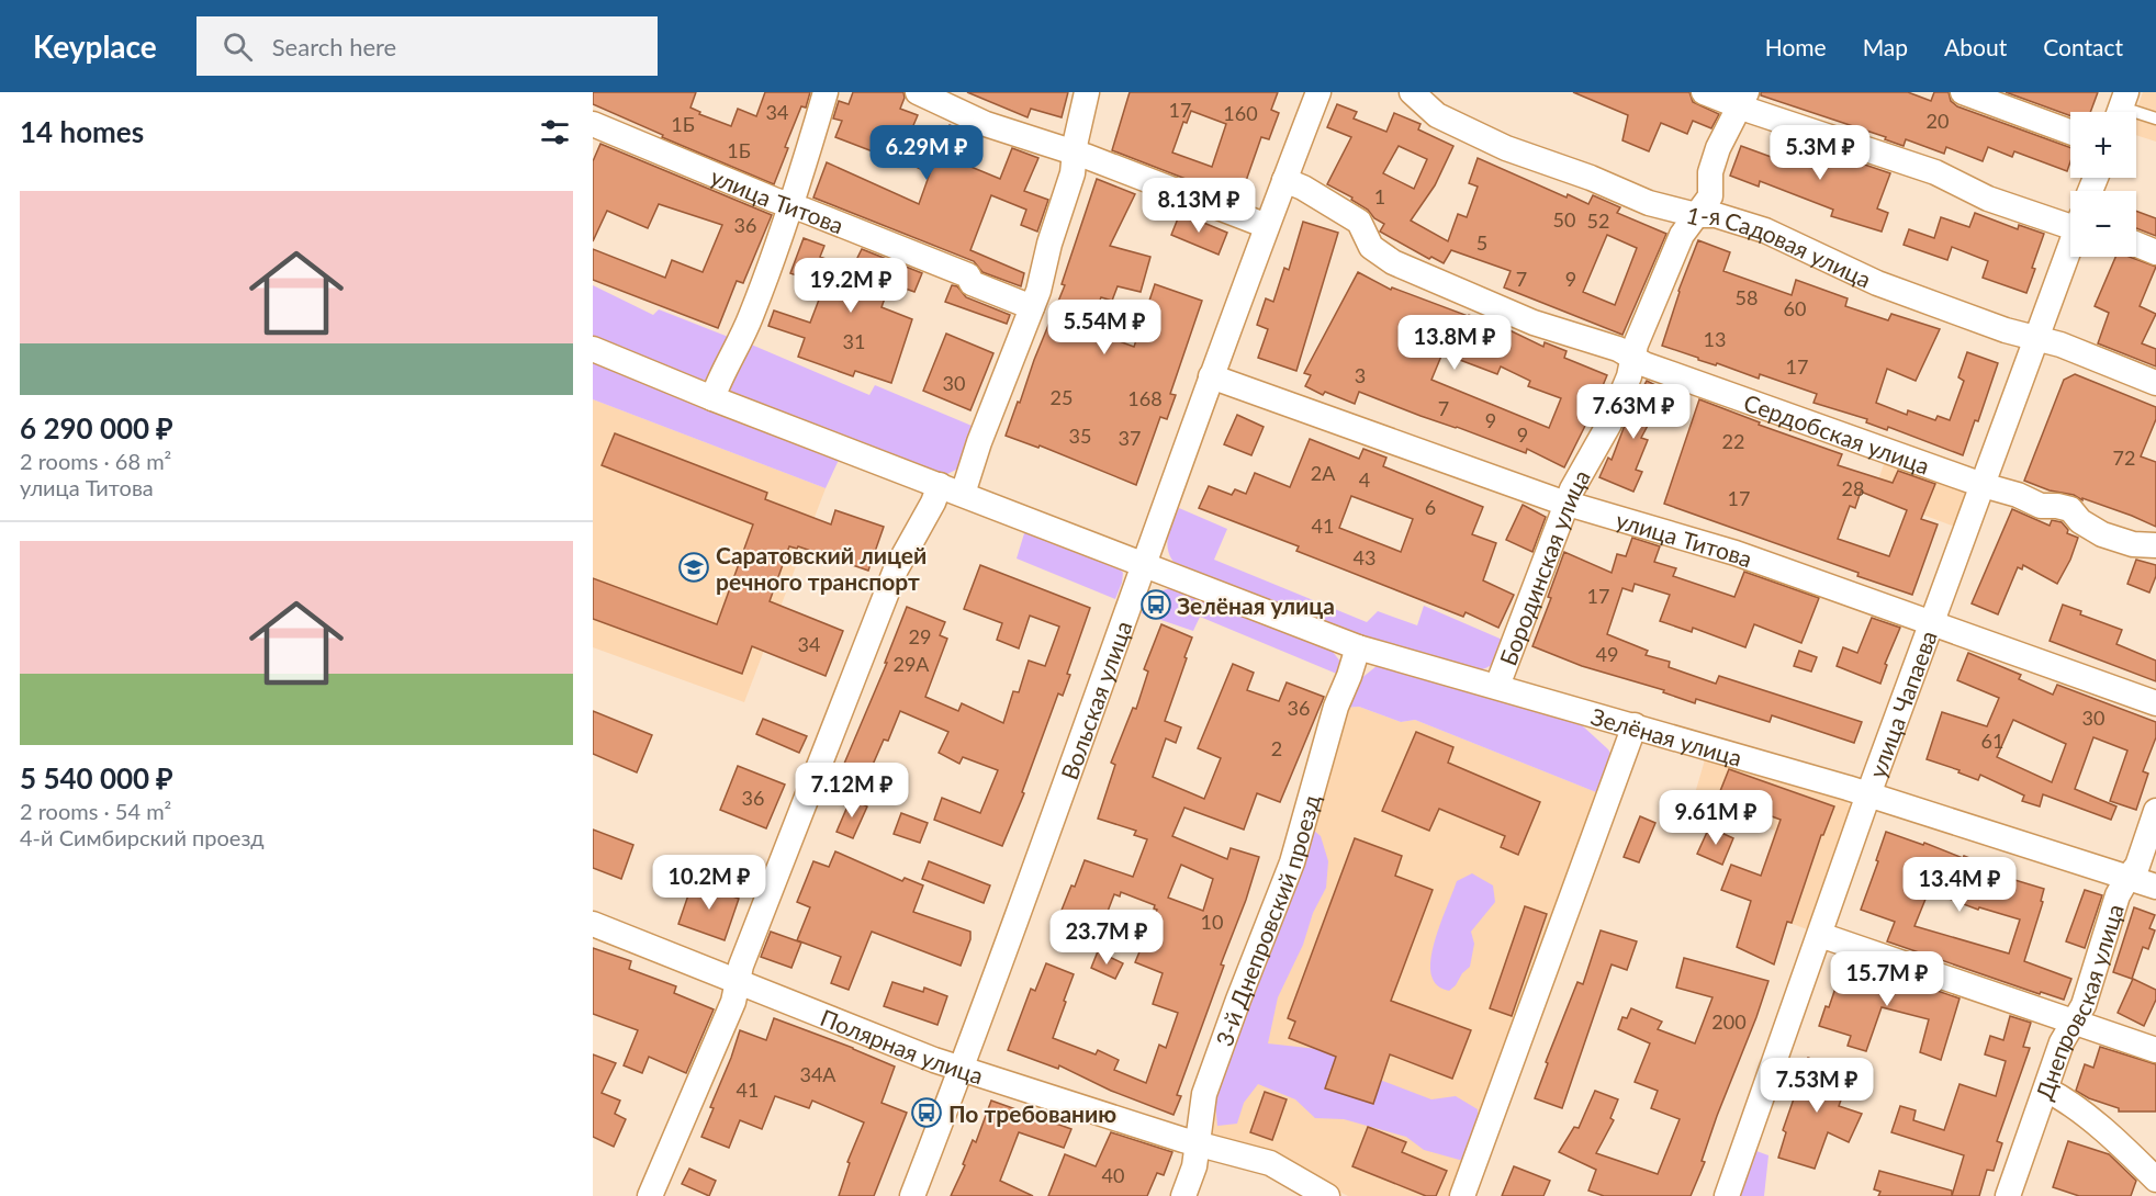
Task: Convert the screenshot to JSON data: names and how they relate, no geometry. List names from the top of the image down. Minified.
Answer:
{"streets":{"street":["улица Титова","1-я Садовая улица","Сердобская улица","Бородинская улица","Вольская улица","улица Чапаева","Зелёная улица","3-й Днепровский проезд","Днепровская улица","Полярная улица"]},"crossings":[["улица Титова","Бородинская улица"],["улица Титова","Вольская улица"],["улица Титова","улица Чапаева"],["1-я Садовая улица","Бородинская улица"],["1-я Садовая улица","улица Чапаева"],["Сердобская улица","Бородинская улица"],["Сердобская улица","Вольская улица"],["Сердобская улица","улица Чапаева"],["Бородинская улица","Зелёная улица"],["Вольская улица","Зелёная улица"],["Вольская улица","Полярная улица"],["улица Чапаева","Зелёная улица"],["Зелёная улица","3-й Днепровский проезд"],["Зелёная улица","Днепровская улица"],["3-й Днепровский проезд","Полярная улица"]],"places":{"school or university":["Саратовский лицей речного транспорт"],"bus stop":["Зелёная улица","По требованию"]},"house_numbers":["17","34","160","20","1Б","1Б","1","50","52","36","5","7","9","58","60","13","31","17","3","30","25","168","7","9","9","35","37","22","72","2А","4","28","17","6","41","43","17","29","34","49","29А","36","30","61","2","36","10","200","34А","41","40"],"page":{"header":"Keyplace","search":"Search here","nav":["Home","Map","About","Contact"],"heading":"14 homes","map_buttons":["+","−"],"price":["6.29M ₽","5.3M ₽","8.13M ₽","19.2M ₽","5.54M ₽","13.8M ₽","7.63M ₽","7.12M ₽","9.61M ₽","10.2M ₽","13.4M ₽","23.7M ₽","15.7M ₽","7.53M ₽"],"list":[{"name":"6 290 000 ₽","note":"2 rooms · 68 m² · улица Титова"},{"name":"5 540 000 ₽","note":"2 rooms · 54 m² · 4-й Симбирский проезд"}]}}
